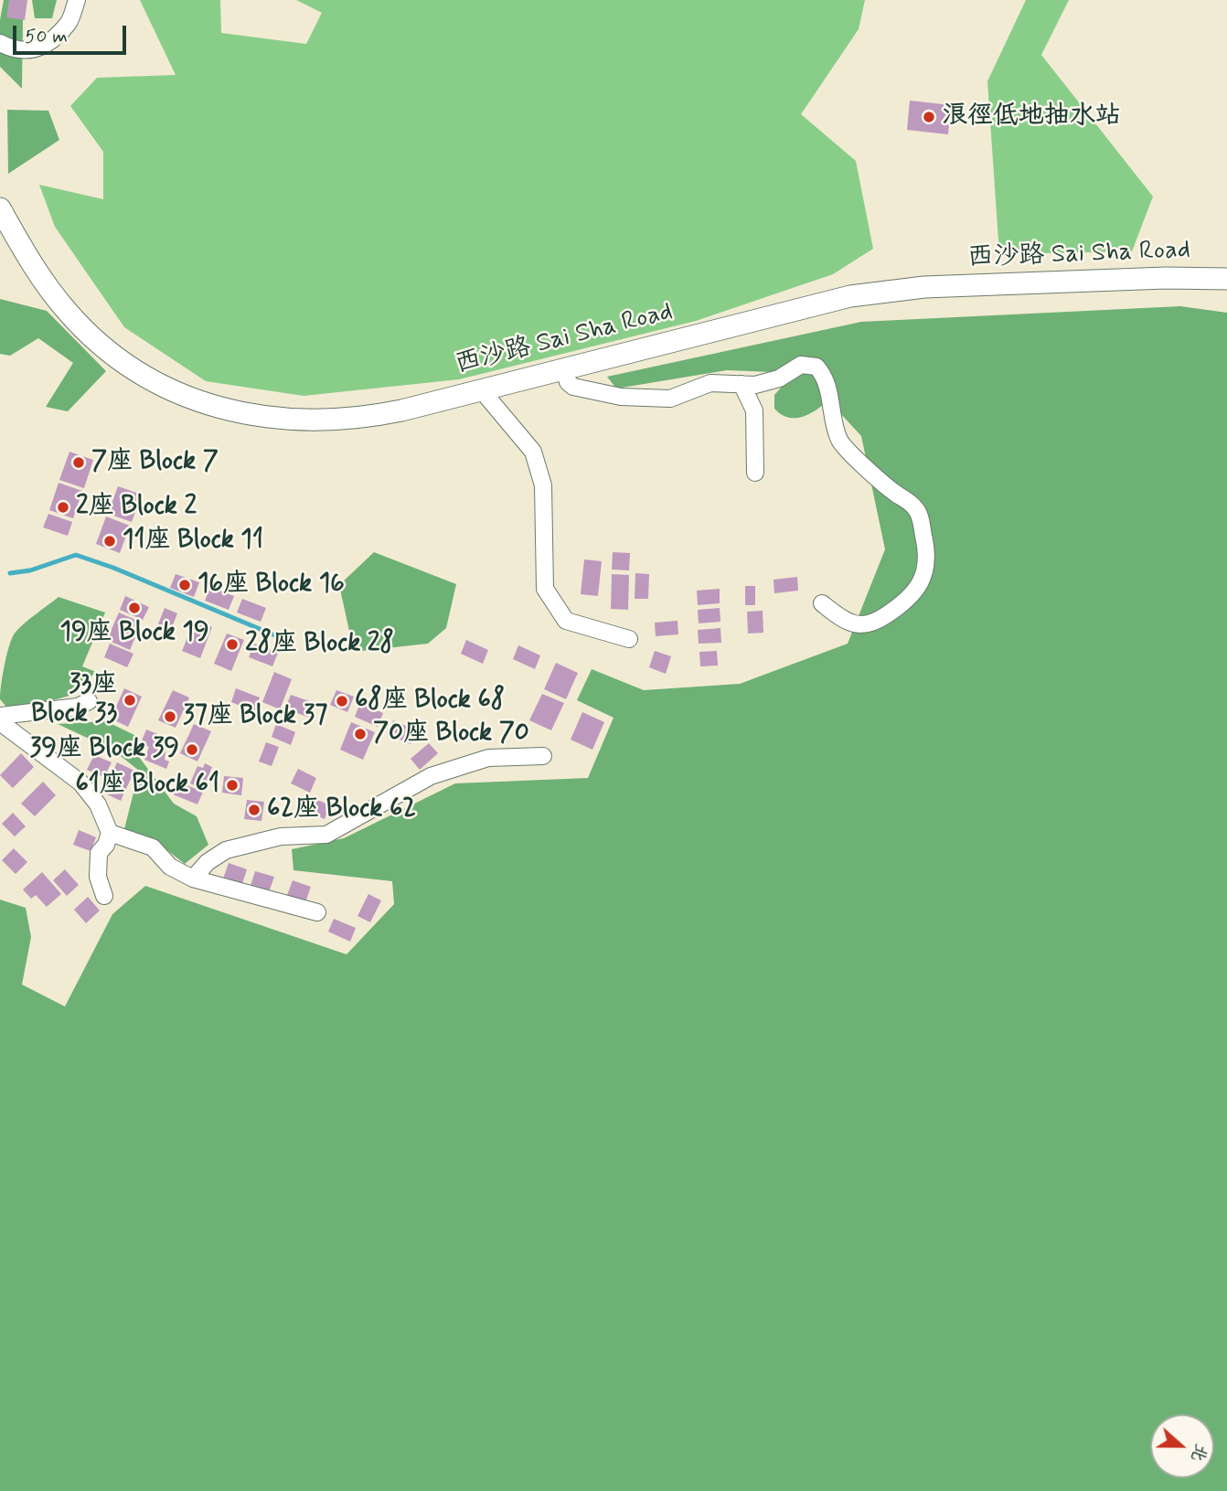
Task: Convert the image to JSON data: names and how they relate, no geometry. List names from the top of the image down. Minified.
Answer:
{"streets":{"main road":["西沙路 Sai Sha Road"]},"places":["浪徑低地抽水站","7座 Block 7","2座 Block 2","11座 Block 11","16座 Block 16","19座 Block 19","28座 Block 28","33座 Block 33","68座 Block 68","37座 Block 37","70座 Block 70","39座 Block 39","61座 Block 61","62座 Block 62"],"scale_bar":"50 m","north":"right"}
